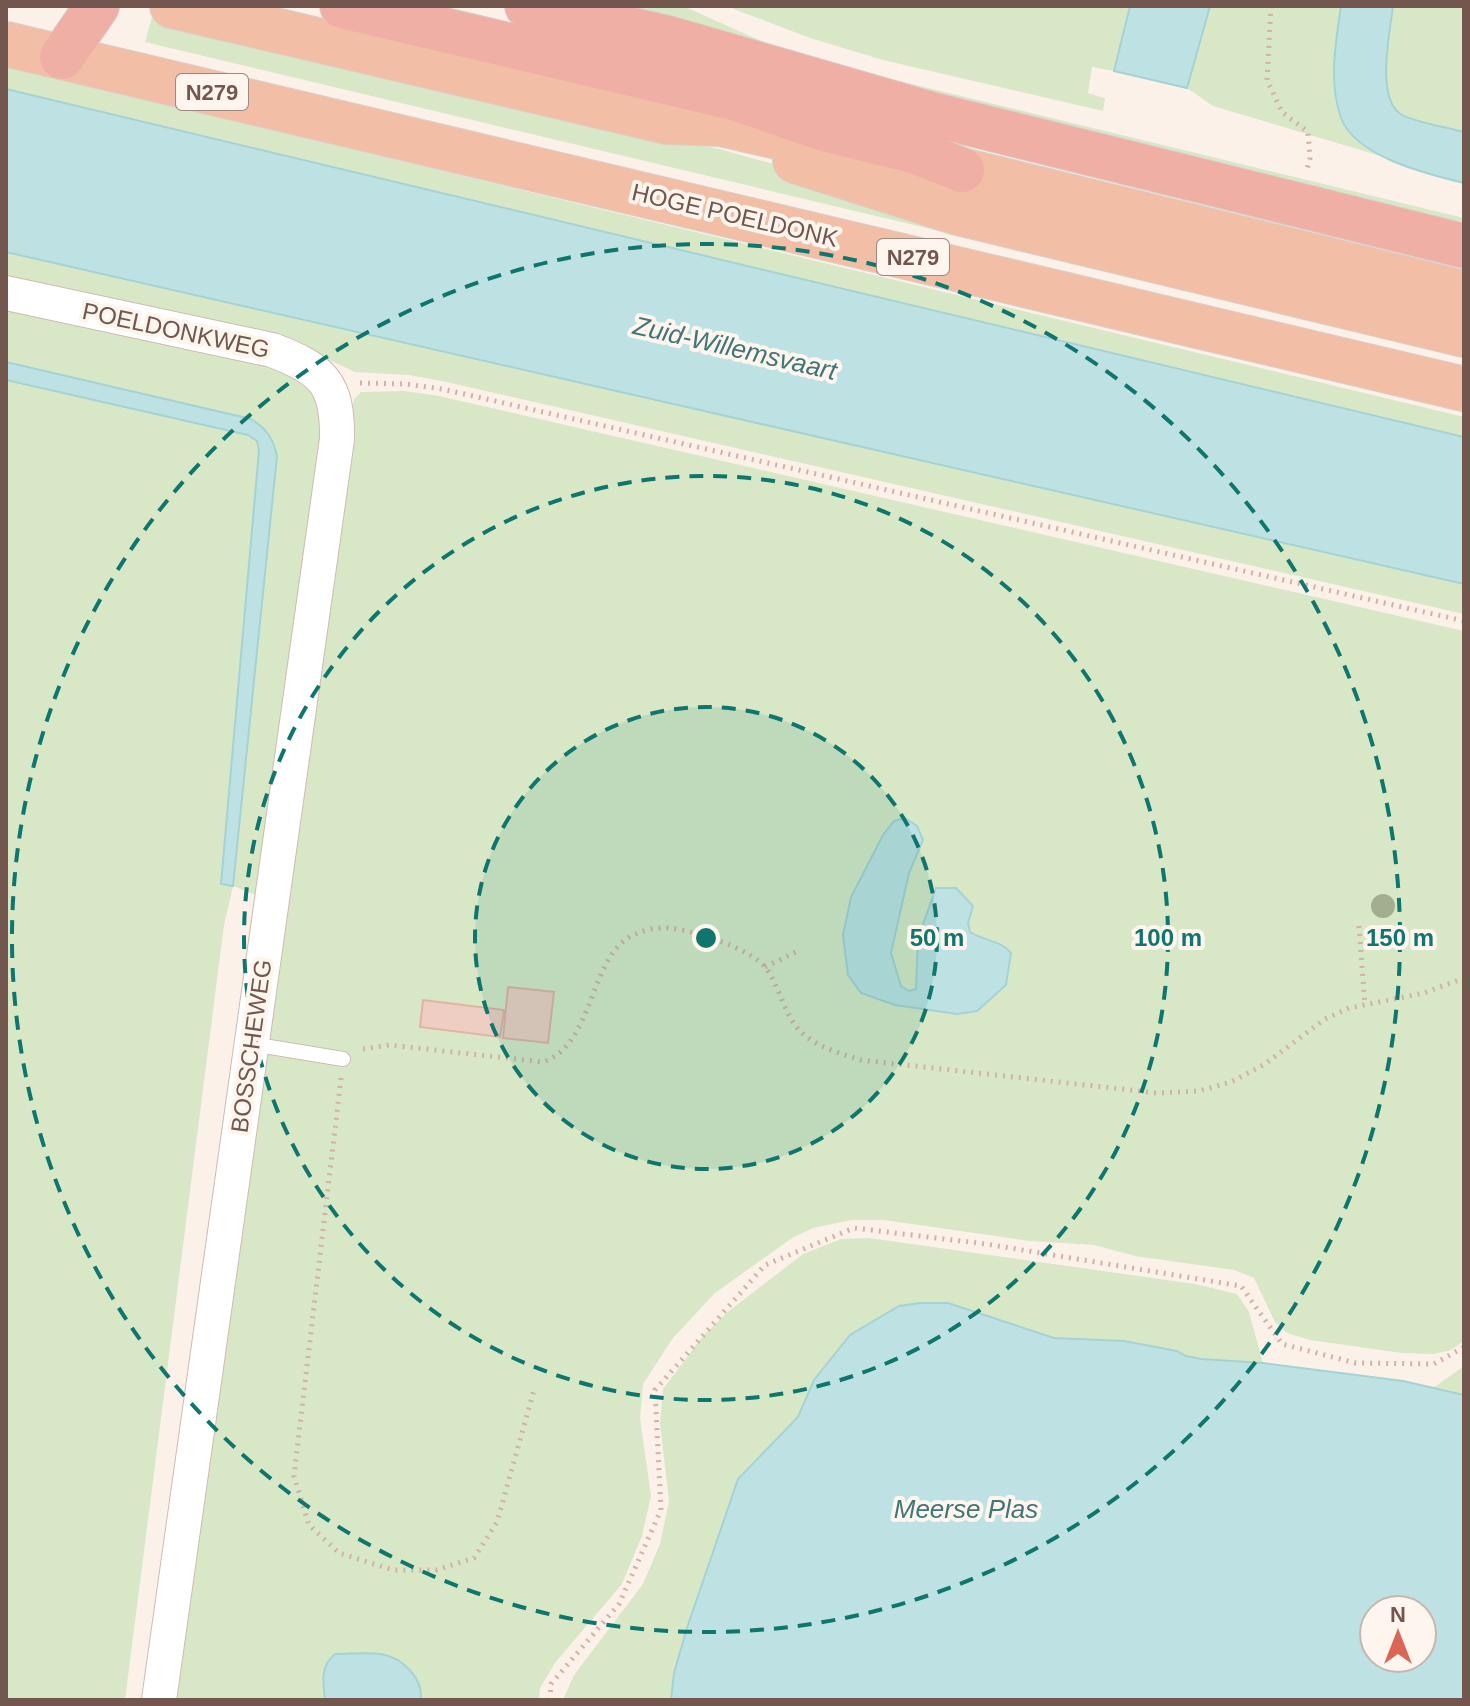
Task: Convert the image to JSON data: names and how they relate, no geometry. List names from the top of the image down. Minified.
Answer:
{"streets":{"highway":["N279","HOGE POELDONK"],"street":["POELDONKWEG","BOSSCHEWEG"]},"crossings":[["POELDONKWEG","BOSSCHEWEG"]],"water":["Zuid-Willemsvaart","Meerse Plas"],"north":"top","rings":["50 m","100 m","150 m"]}
